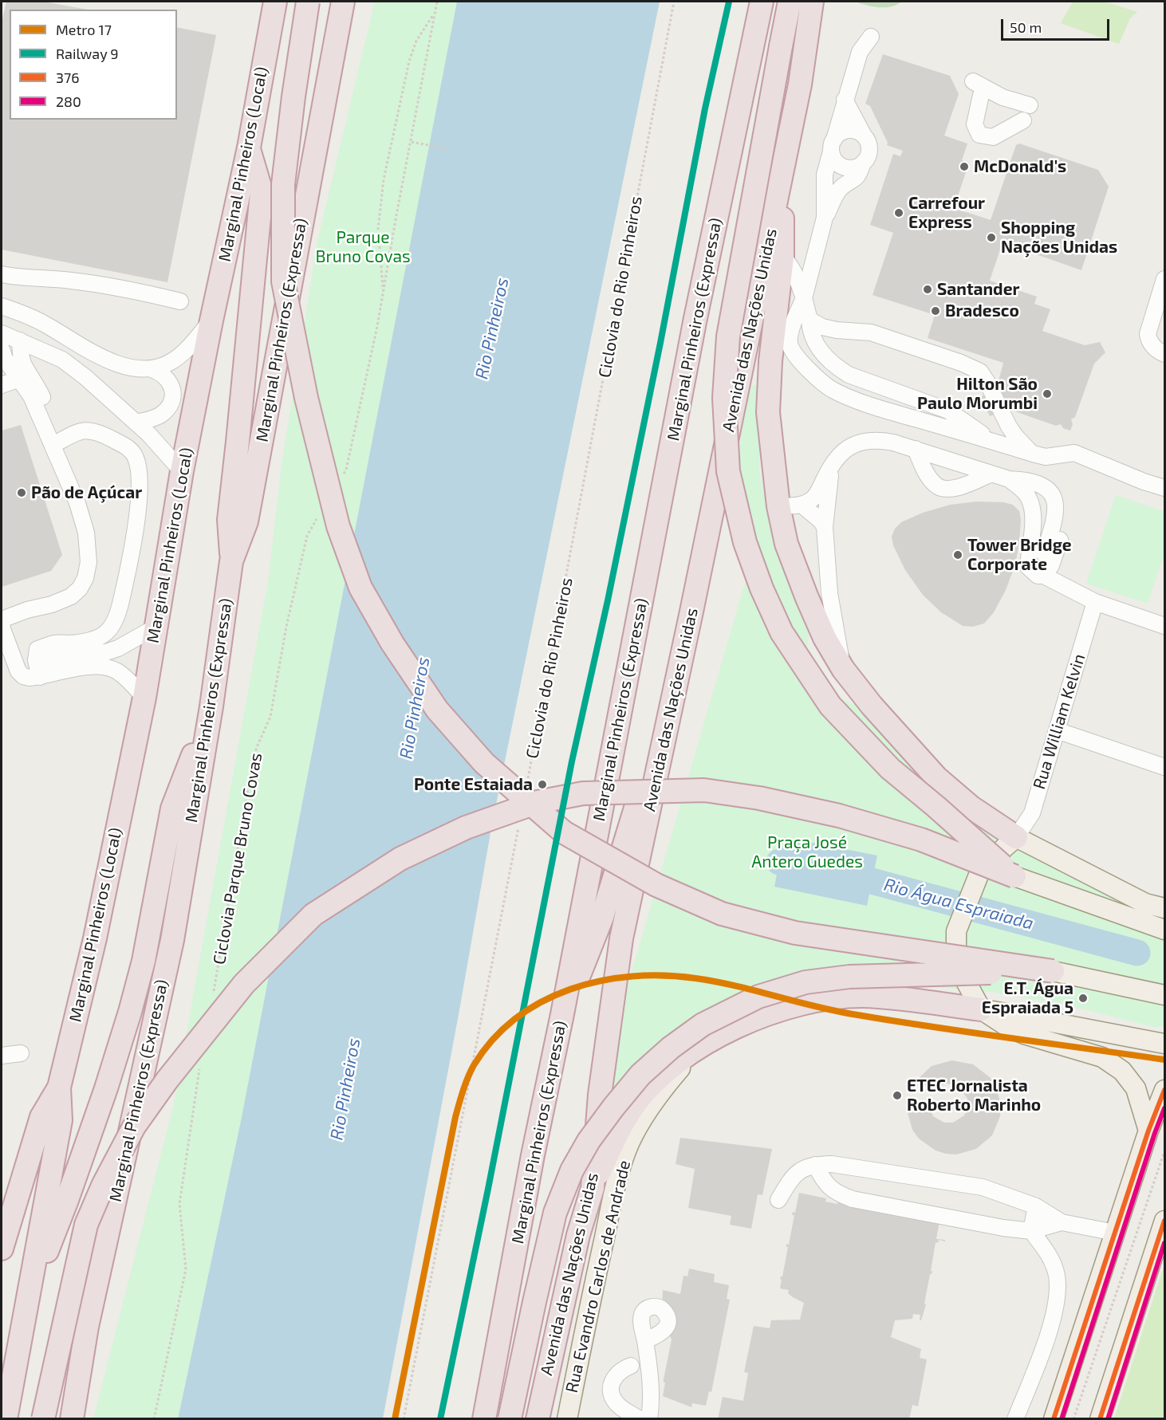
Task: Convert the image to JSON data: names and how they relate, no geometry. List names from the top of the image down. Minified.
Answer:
{"streets":{"highway":["Marginal Pinheiros (Local)","Marginal Pinheiros (Expressa)","Avenida das Nações Unidas"],"main road":["Rua Evandro Carlos de Andrade"],"street":["Rua William Kelvin"],"path":["Ciclovia do Rio Pinheiros","Ciclovia Parque Bruno Covas"]},"water":["Rio Pinheiros","Rio Água Espraiada"],"parks":["Parque Bruno Covas","Praça José Antero Guedes"],"places":["McDonald's","Carrefour Express","Shopping Nações Unidas","Santander","Bradesco","Hilton São Paulo Morumbi","Pão de Açúcar","Tower Bridge Corporate","Ponte Estaiada","E.T. Água Espraiada 5","ETEC Jornalista Roberto Marinho"],"lines":["rail line 9","metro line 17","transit line 376","transit line 280"],"legend":["Metro 17","Railway 9","376","280"],"scale_bar":"50 m"}
